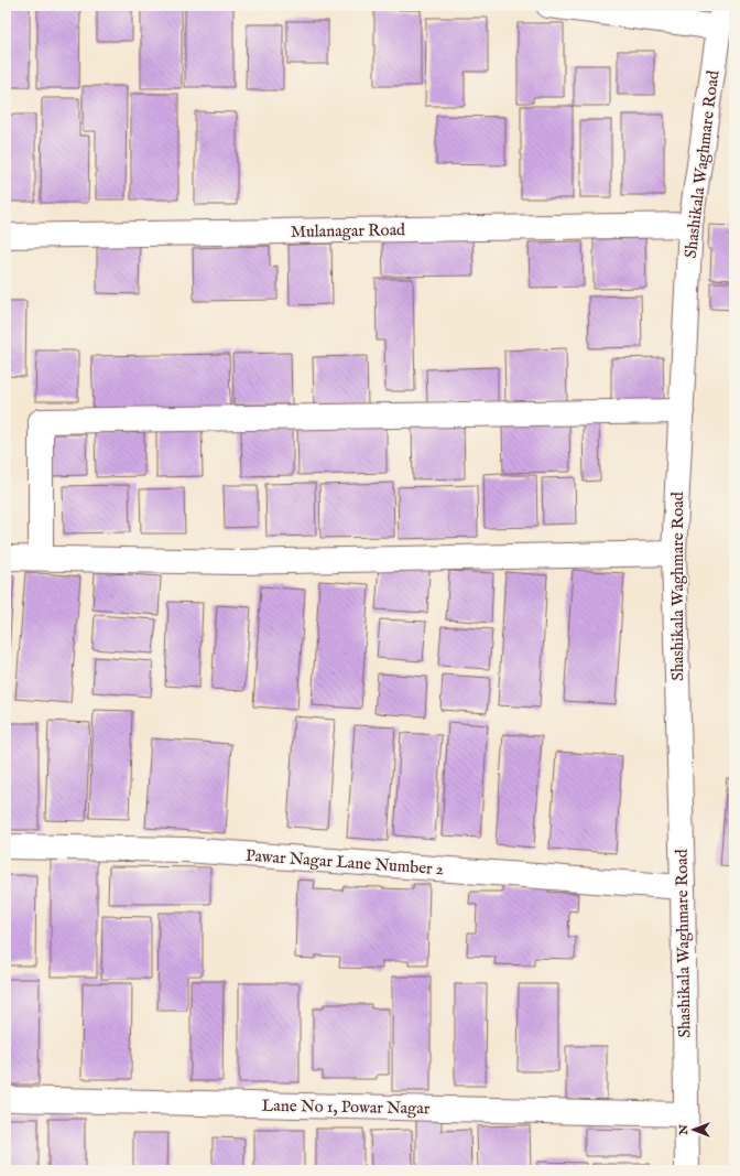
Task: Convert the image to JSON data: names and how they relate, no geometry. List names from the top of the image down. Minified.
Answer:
{"streets":{"street":["Shashikala Waghmare Road","Mulanagar Road","Pawar Nagar Lane Number 2","Lane No 1, Powar Nagar"]},"crossings":[["Shashikala Waghmare Road","Mulanagar Road"],["Shashikala Waghmare Road","Pawar Nagar Lane Number 2"],["Shashikala Waghmare Road","Lane No 1, Powar Nagar"]],"north":"left"}
